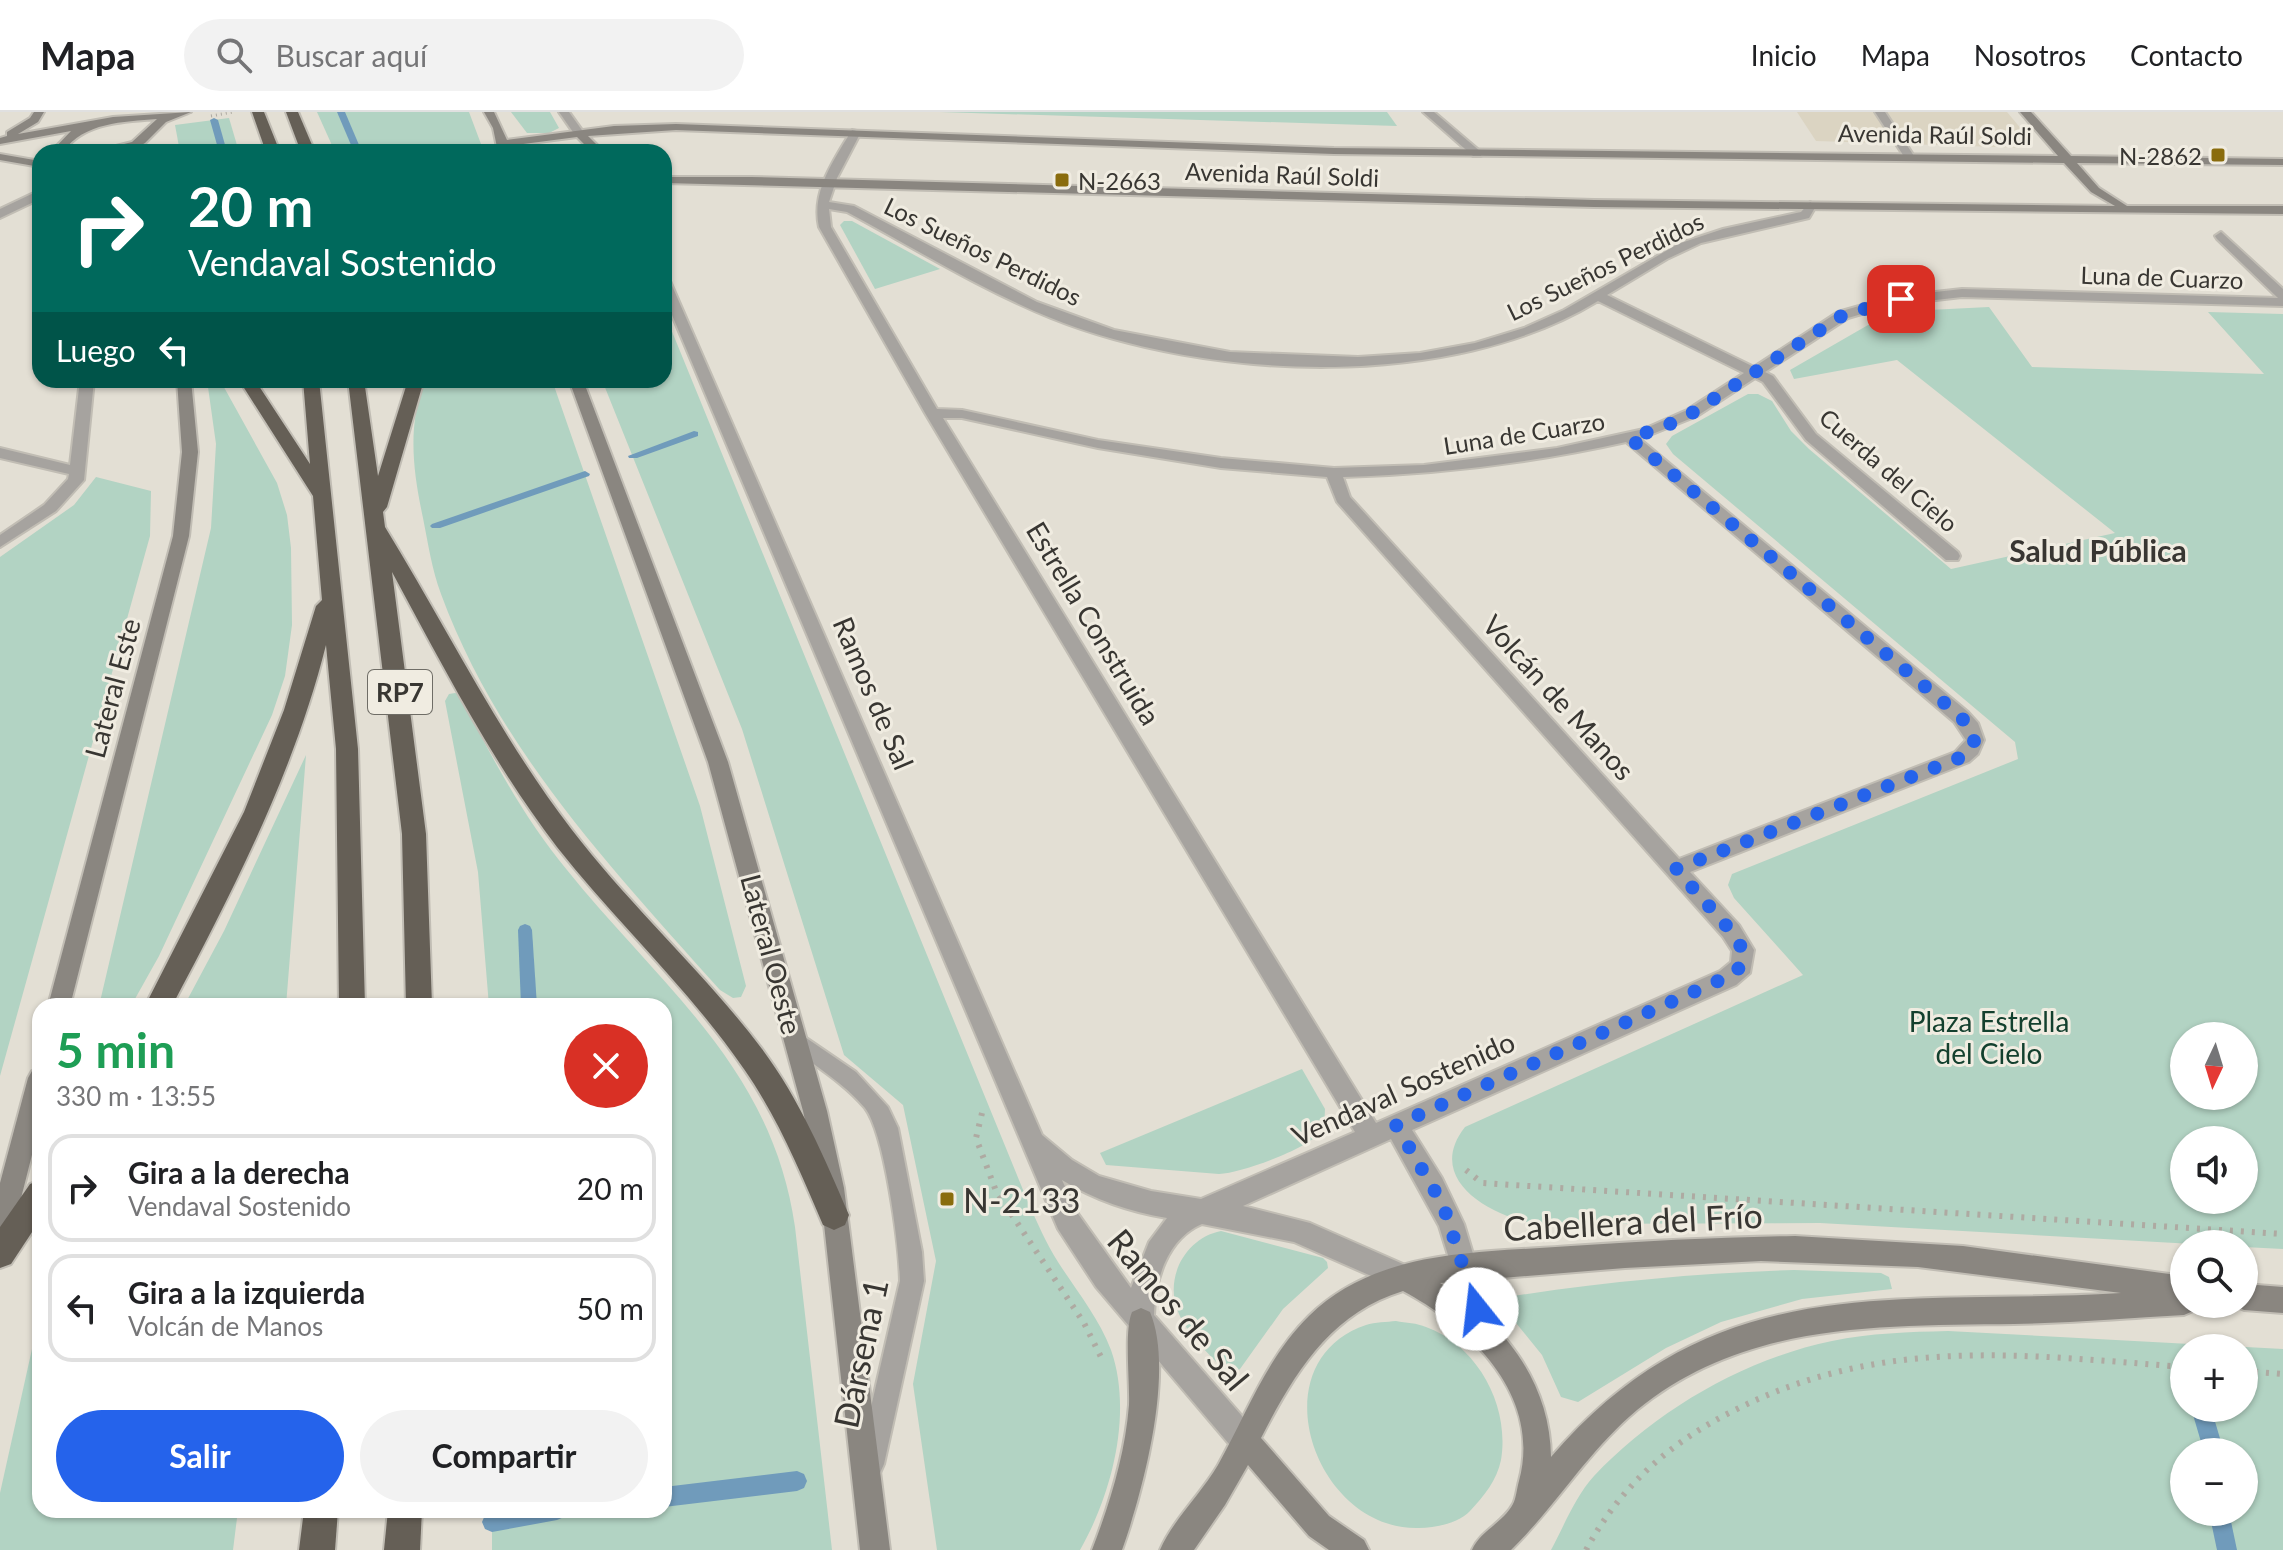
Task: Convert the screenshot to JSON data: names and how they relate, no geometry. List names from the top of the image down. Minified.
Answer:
{"streets":{"highway":["RP7"],"main road":["Avenida Raúl Soldi","Lateral Este","Lateral Oeste","Cabellera del Frío"],"street":["Los Sueños Perdidos","Luna de Cuarzo","Cuerda del Cielo","Estrella Construida","Ramos de Sal","Volcán de Manos","Vendaval Sostenido"],"lane":["Dársena 1"]},"crossings":[["Avenida Raúl Soldi","Los Sueños Perdidos"],["Los Sueños Perdidos","Cuerda del Cielo"],["Los Sueños Perdidos","Estrella Construida"],["Luna de Cuarzo","Cuerda del Cielo"],["Luna de Cuarzo","Estrella Construida"],["Luna de Cuarzo","Volcán de Manos"],["Estrella Construida","Vendaval Sostenido"],["Ramos de Sal","Vendaval Sostenido"],["Ramos de Sal","Cabellera del Frío"],["Volcán de Manos","Vendaval Sostenido"],["Lateral Oeste","Dársena 1"]],"districts":["Salud Pública"],"parks":["Plaza Estrella del Cielo"],"places":{"transit":["N-2862","N-2663","N-2133"]},"north":"bottom","page":{"header":"Mapa","search":"Buscar aquí","nav":["Inicio","Mapa","Nosotros","Contacto"],"turn":["20 m","Vendaval Sostenido"],"then":"Luego","heading":["5 min","330 m · 13:55"],"map_buttons":["+","−"],"list":[{"name":"Gira a la derecha","note":"Vendaval Sostenido","value":"20 m"},{"name":"Gira a la izquierda","note":"Volcán de Manos","value":"50 m"}],"buttons":["Salir","Compartir"]}}
